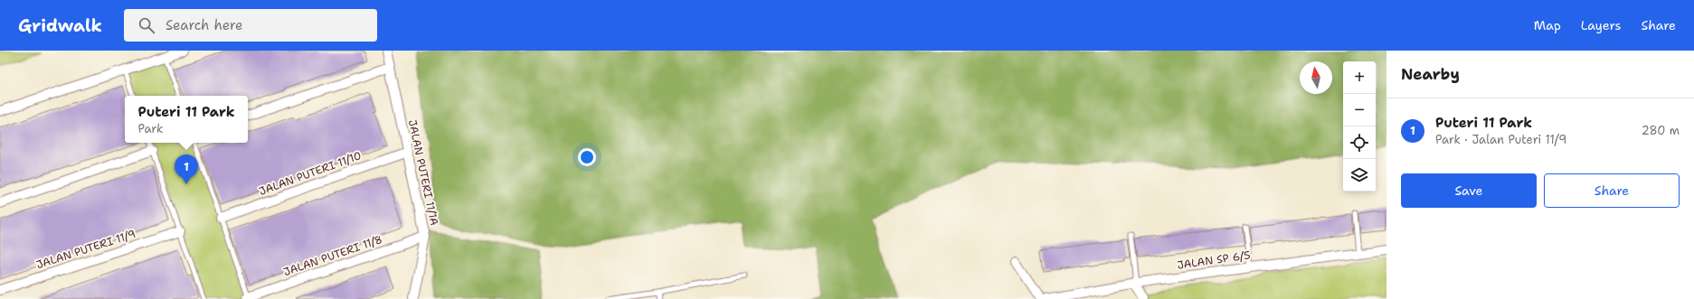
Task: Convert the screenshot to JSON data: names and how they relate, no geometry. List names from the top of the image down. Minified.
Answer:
{"streets":{"street":["JALAN PUTERI 11/1A","JALAN PUTERI 11/10","JALAN PUTERI 11/9","JALAN PUTERI 11/8","JALAN SP 6/5"]},"crossings":[["JALAN PUTERI 11/1A","JALAN PUTERI 11/10"],["JALAN PUTERI 11/1A","JALAN PUTERI 11/8"]],"north":"top","page":{"header":"Gridwalk","search":"Search here","nav":["Map","Layers","Share"],"heading":"Nearby","map_buttons":["+","−"],"popup":["Puteri 11 Park","Park"],"list":[{"mark":"1","name":"Puteri 11 Park","note":"Park · Jalan Puteri 11/9","value":"280 m"}],"pins":"1","buttons":["Save","Share"]}}
